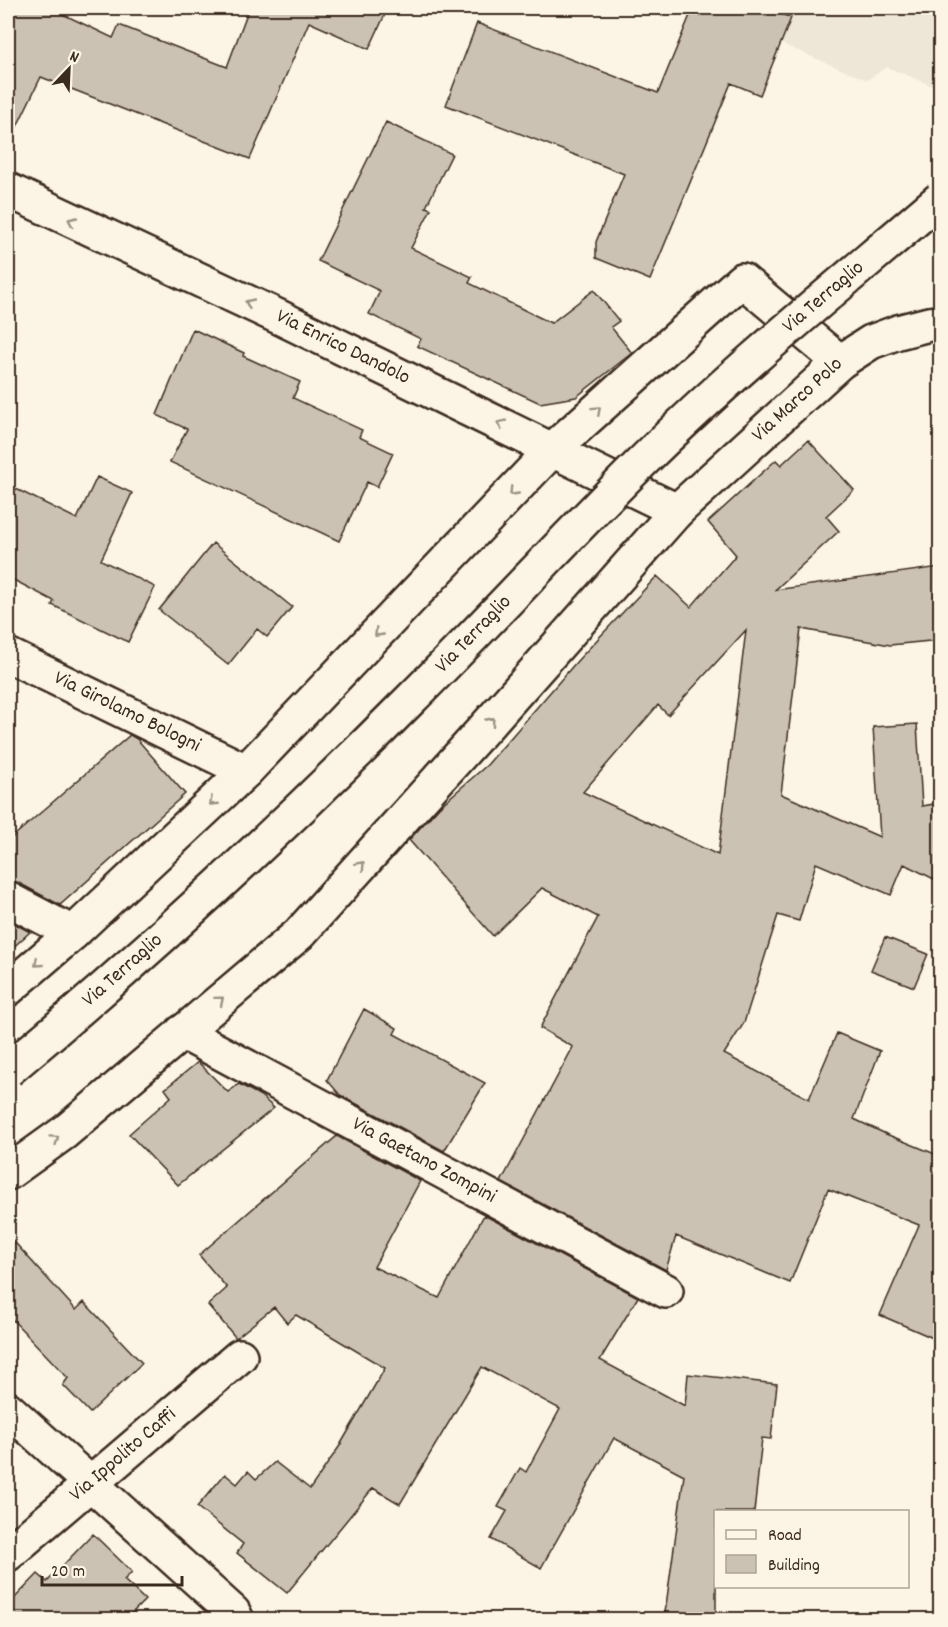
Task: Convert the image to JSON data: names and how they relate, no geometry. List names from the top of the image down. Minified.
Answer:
{"streets":{"street":["Via Terraglio","Via Enrico Dandolo","Via Marco Polo","Via Girolamo Bologni","Via Gaetano Zompini","Via Ippolito Caffi"]},"crossings":[["Via Enrico Dandolo","Via Marco Polo"]],"one_way":["Via Enrico Dandolo"],"legend":["Road","Building"],"scale_bar":"20 m","north":"top right"}
